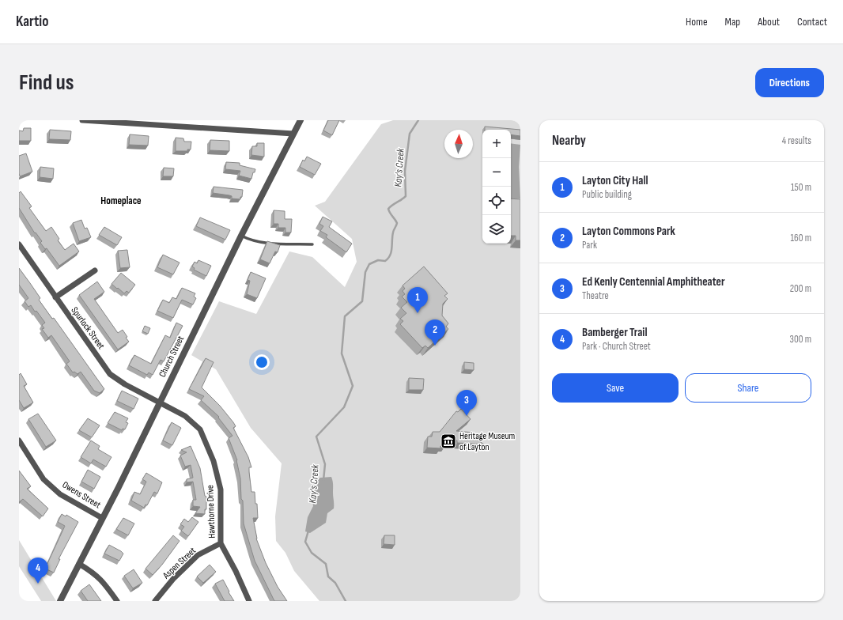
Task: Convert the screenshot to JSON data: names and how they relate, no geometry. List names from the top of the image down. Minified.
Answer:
{"streets":{"street":["Spurlock Street","Church Street","Owens Street","Hawthorne Drive","Aspen Street"]},"crossings":[["Spurlock Street","Church Street"],["Spurlock Street","Hawthorne Drive"],["Church Street","Owens Street"],["Church Street","Hawthorne Drive"],["Hawthorne Drive","Aspen Street"]],"districts":["Homeplace"],"water":["Kay's Creek"],"places":{"museum":["Heritage Museum of Layton"]},"north":"top","page":{"header":"Kartio","nav":["Home","Map","About","Contact"],"buttons":["Directions",["Save","Share"]],"title":"Find us","heading":["Nearby","4 results"],"map_buttons":["+","−"],"list":[{"mark":"1","name":"Layton City Hall","note":"Public building","value":"150 m"},{"mark":"2","name":"Layton Commons Park","note":"Park","value":"160 m"},{"mark":"3","name":"Ed Kenly Centennial Amphitheater","note":"Theatre","value":"200 m"},{"mark":"4","name":"Bamberger Trail","note":"Park · Church Street","value":"300 m"}],"pins":["1","2","3","4"]}}
